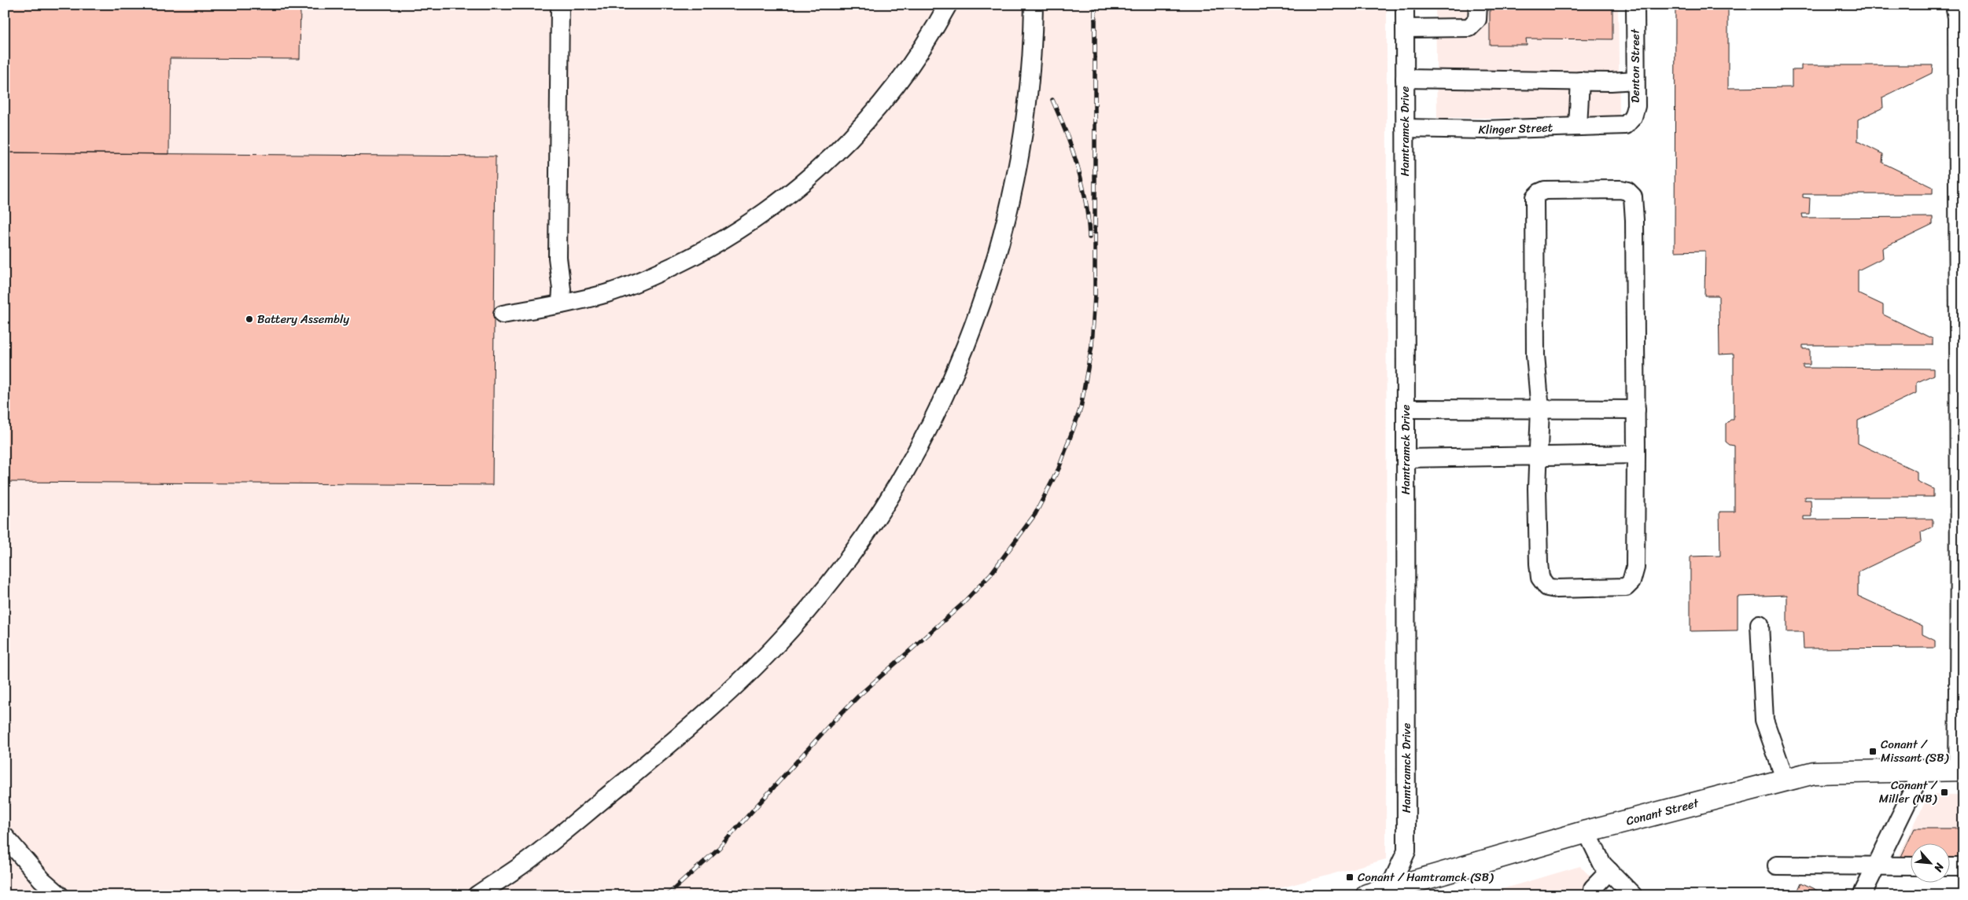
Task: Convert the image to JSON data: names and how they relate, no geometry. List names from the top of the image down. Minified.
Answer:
{"streets":{"main road":["Conant Street"],"street":["Denton Street","Klinger Street","Hamtramck Drive"]},"crossings":[["Denton Street","Klinger Street"],["Klinger Street","Hamtramck Drive"],["Hamtramck Drive","Conant Street"]],"places":{"other":["Battery Assembly"],"transit":["Conant / Missant (SB)","Conant / Miller (NB)","Conant / Hamtramck (SB)"]},"north":"bottom right"}
